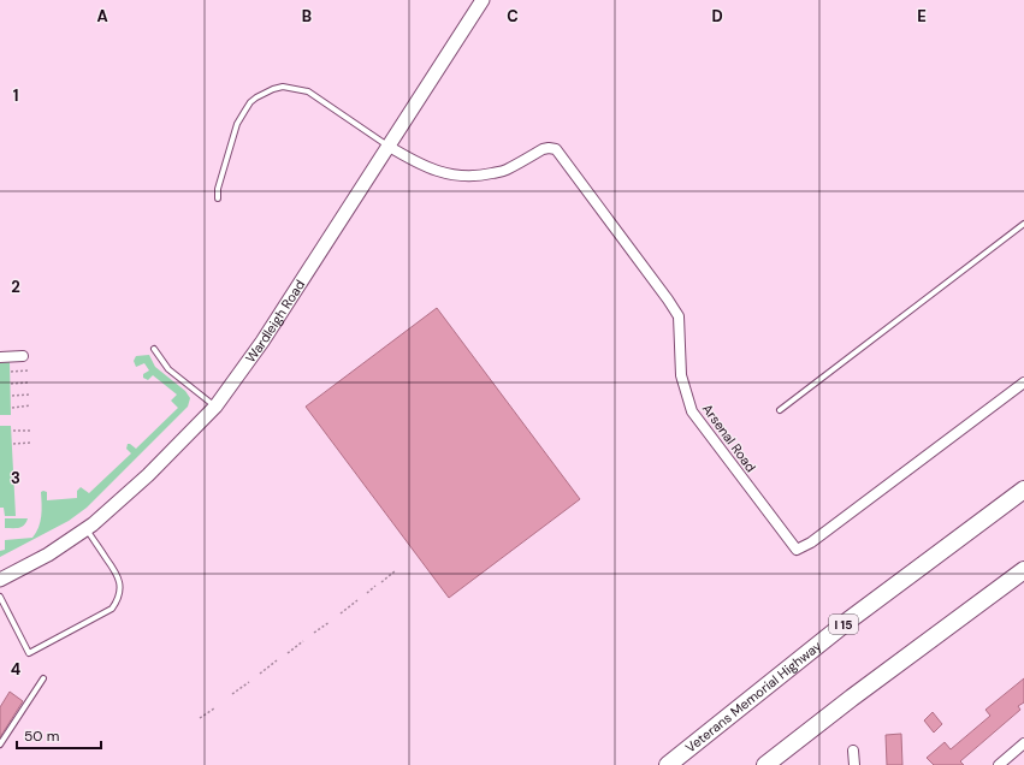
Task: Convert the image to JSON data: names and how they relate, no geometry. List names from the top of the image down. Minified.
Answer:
{"streets":{"highway":["I 15","Veterans Memorial Highway"],"main road":["Wardleigh Road"],"street":["Arsenal Road"]},"crossings":[["Wardleigh Road","Arsenal Road"]],"scale_bar":"50 m","grid":{"columns":["A","B","C","D","E"],"rows":["1","2","3","4"]}}
